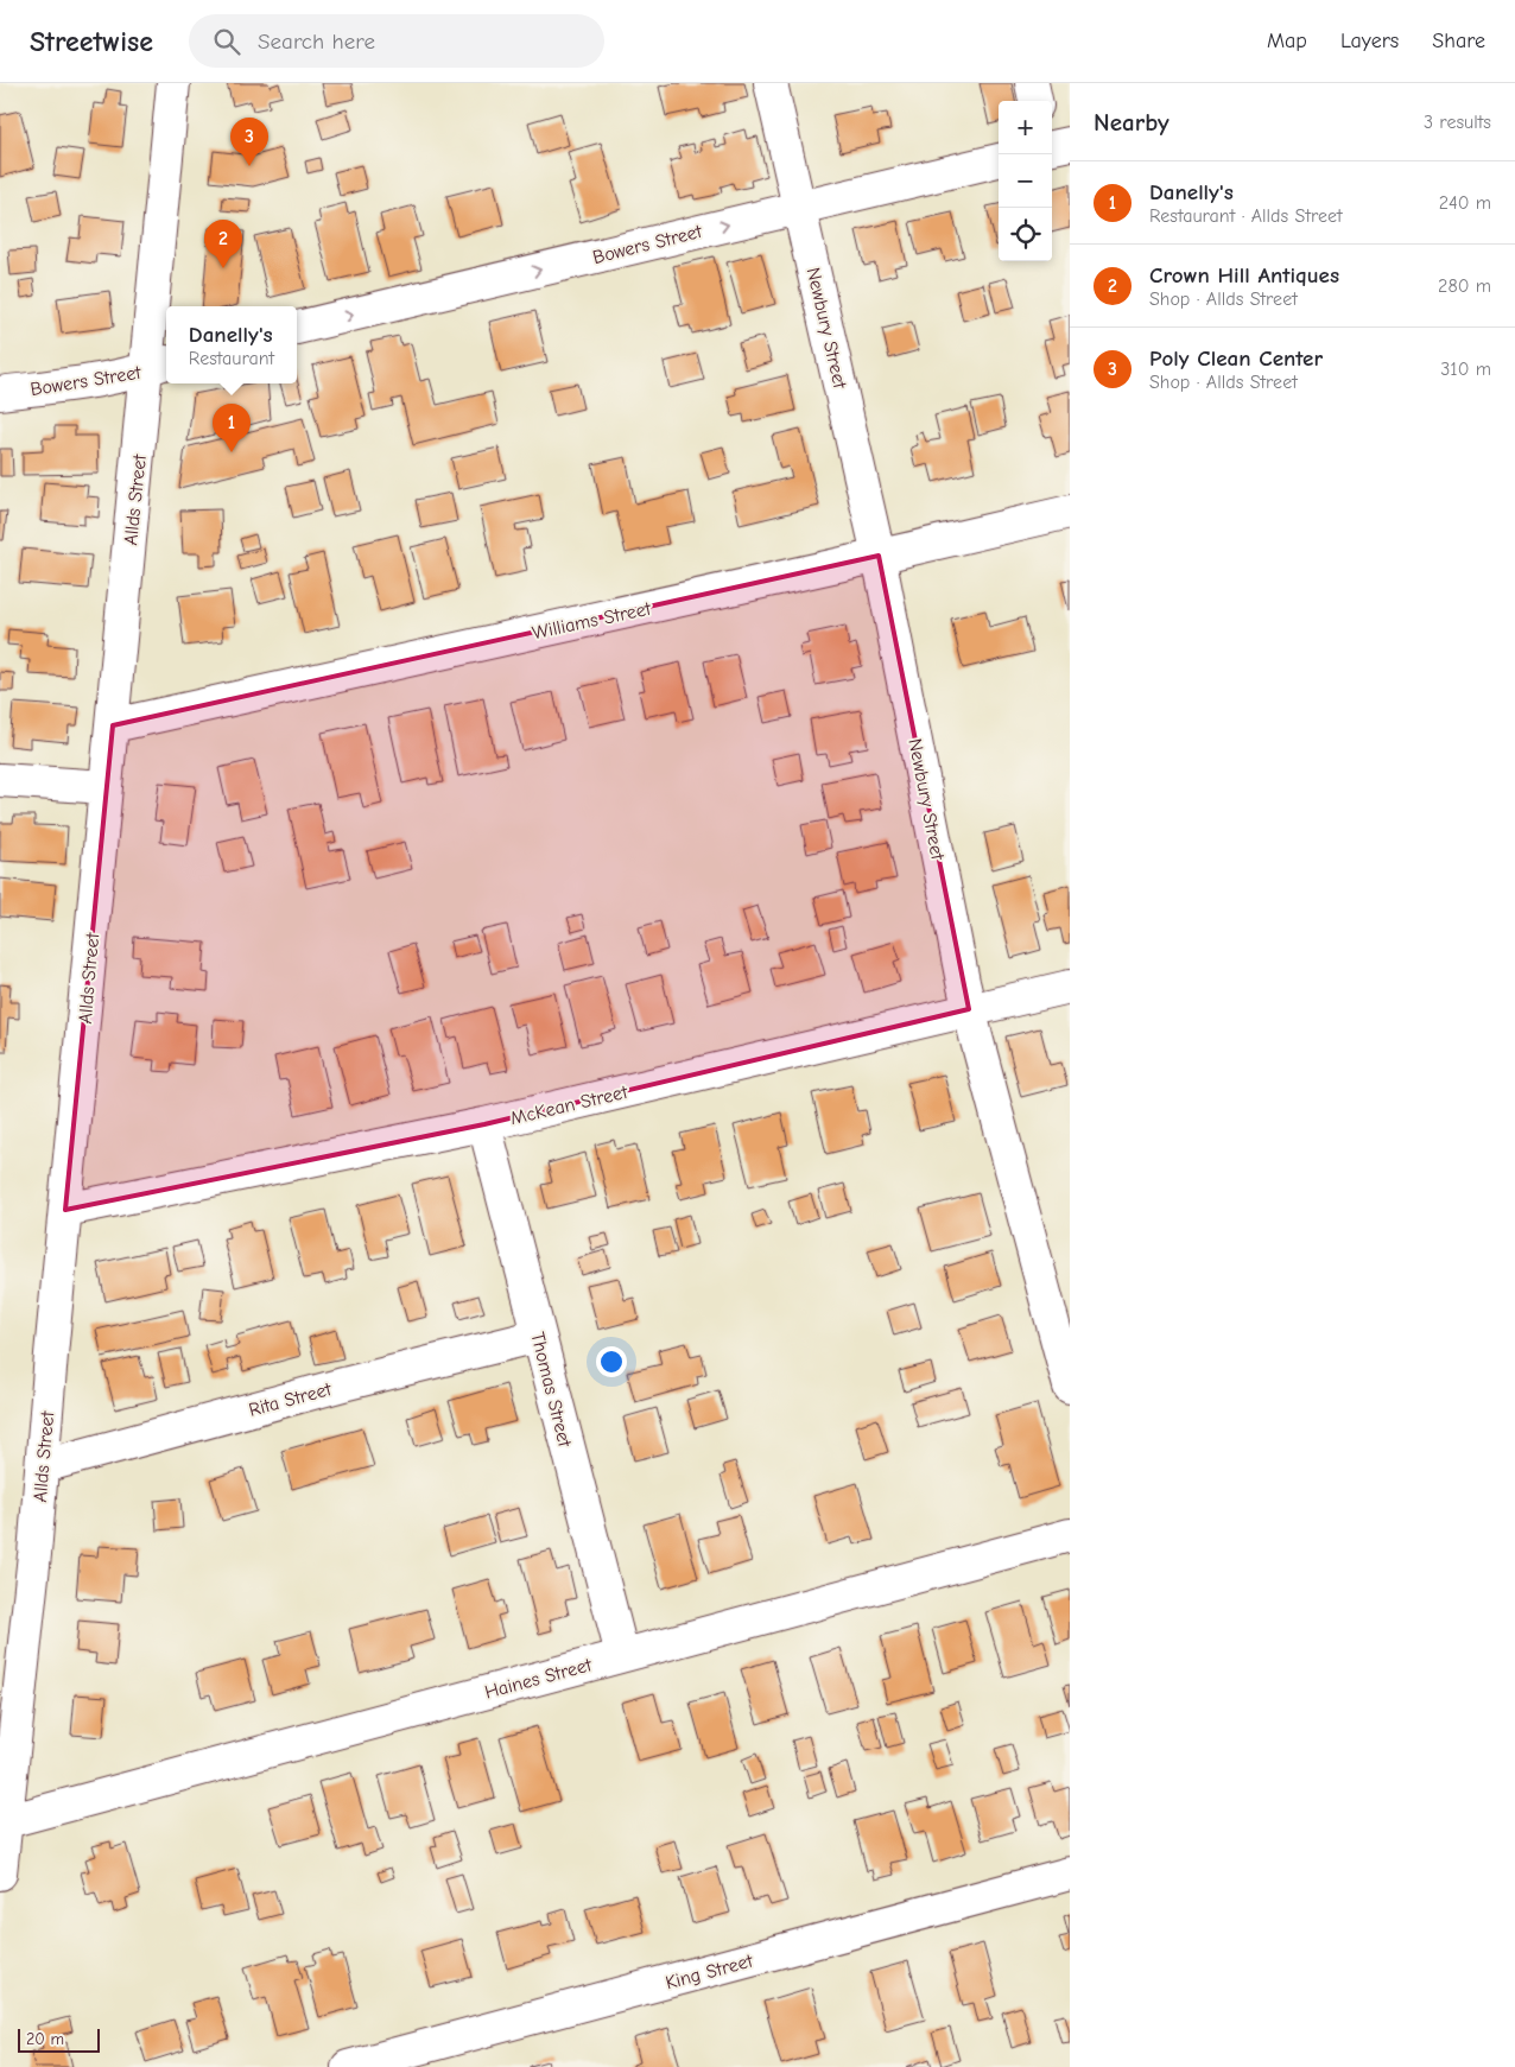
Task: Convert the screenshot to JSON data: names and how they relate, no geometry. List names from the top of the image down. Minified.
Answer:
{"streets":{"street":["Bowers Street","Newbury Street","Allds Street","Williams Street","McKean Street","Thomas Street","Rita Street","Haines Street","King Street"]},"crossings":[["Bowers Street","Newbury Street"],["Bowers Street","Allds Street"],["Newbury Street","Williams Street"],["Newbury Street","McKean Street"],["Allds Street","Williams Street"],["Allds Street","McKean Street"],["Allds Street","Rita Street"],["Allds Street","Haines Street"],["McKean Street","Thomas Street"],["Thomas Street","Rita Street"],["Thomas Street","Haines Street"]],"one_way":["Bowers Street"],"scale_bar":"20 m","page":{"header":"Streetwise","search":"Search here","nav":["Map","Layers","Share"],"heading":["Nearby","3 results"],"map_buttons":["+","−"],"pins":["3","2","1"],"list":[{"mark":"1","name":"Danelly's","note":"Restaurant · Allds Street","value":"240 m"},{"mark":"2","name":"Crown Hill Antiques","note":"Shop · Allds Street","value":"280 m"},{"mark":"3","name":"Poly Clean Center","note":"Shop · Allds Street","value":"310 m"}],"popup":["Danelly's","Restaurant"],"scale":"20 m"}}
